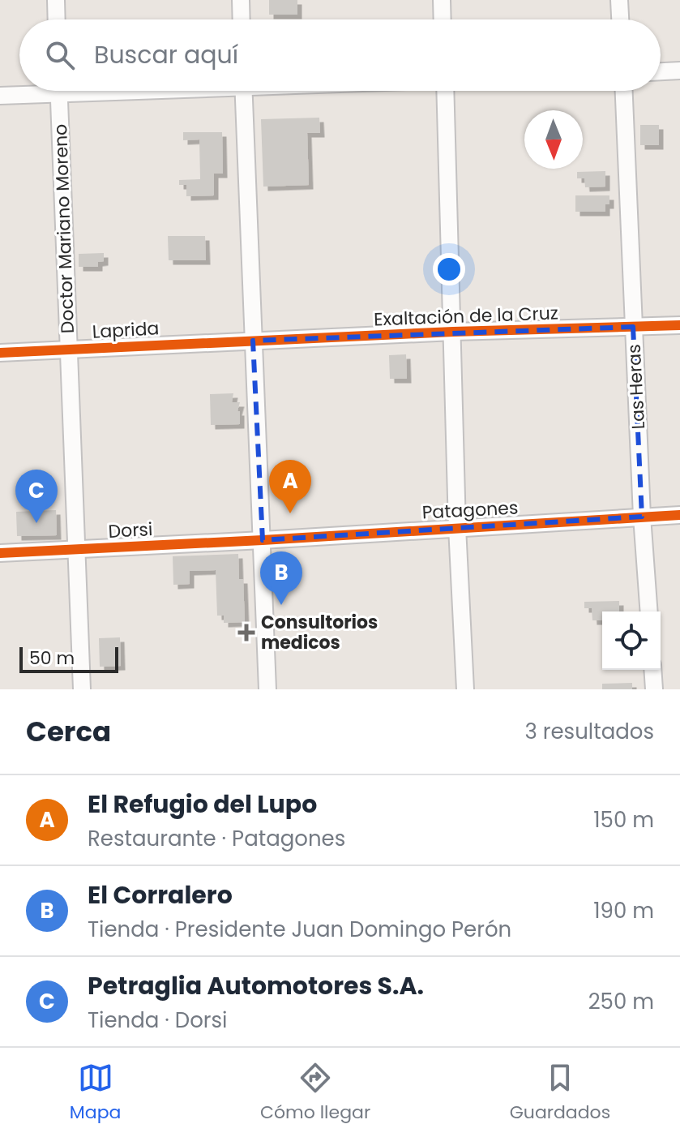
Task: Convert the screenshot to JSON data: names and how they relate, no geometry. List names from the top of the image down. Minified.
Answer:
{"streets":{"street":["Doctor Mariano Moreno","Exaltación de la Cruz","Laprida","Las Heras","Patagones","Dorsi"]},"crossings":[["Doctor Mariano Moreno","Laprida"],["Doctor Mariano Moreno","Dorsi"],["Exaltación de la Cruz","Laprida"],["Exaltación de la Cruz","Las Heras"],["Las Heras","Patagones"],["Patagones","Dorsi"]],"places":{"health":["Consultorios medicos"]},"scale_bar":"50 m","north":"bottom","page":{"search":"Buscar aquí","pins":["A","C","B"],"scale":"50 m","heading":["Cerca","3 resultados"],"list":[{"mark":"A","name":"El Refugio del Lupo","note":"Restaurante · Patagones","value":"150 m"},{"mark":"B","name":"El Corralero","note":"Tienda · Presidente Juan Domingo Perón","value":"190 m"},{"mark":"C","name":"Petraglia Automotores S.A.","note":"Tienda · Dorsi","value":"250 m"}],"nav":["Mapa","Cómo llegar","Guardados"]}}
